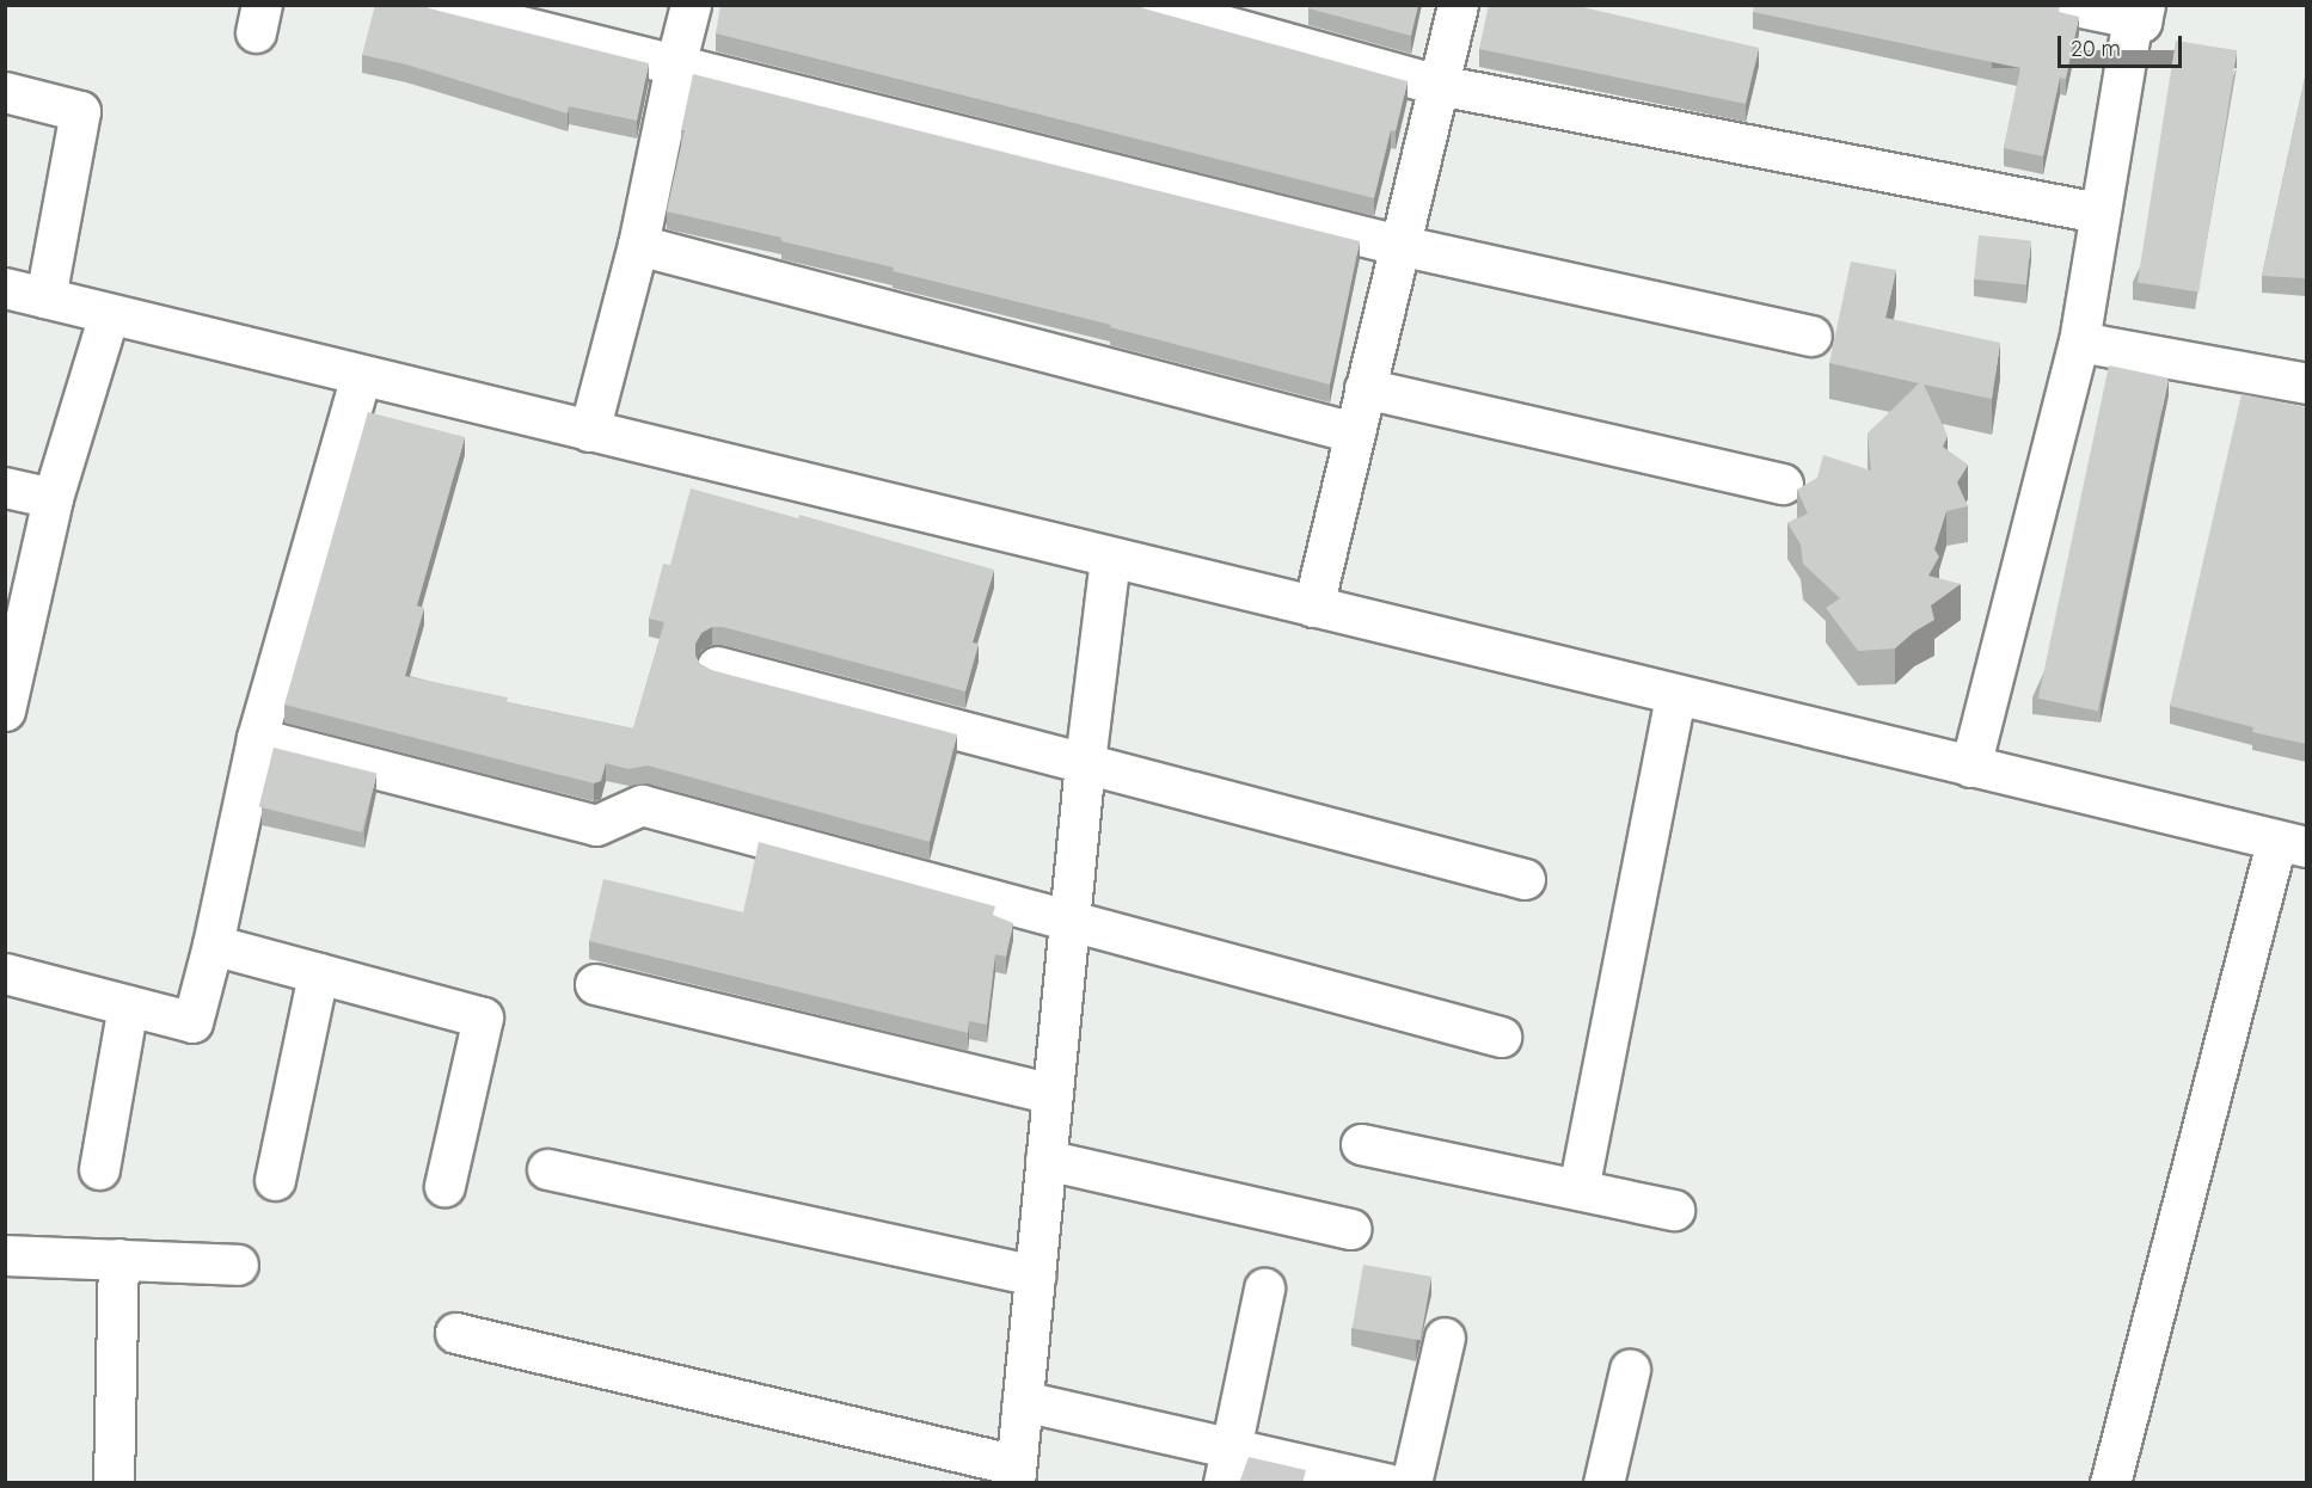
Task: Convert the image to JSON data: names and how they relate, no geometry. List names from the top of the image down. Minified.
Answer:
{"scale_bar":"20 m"}
